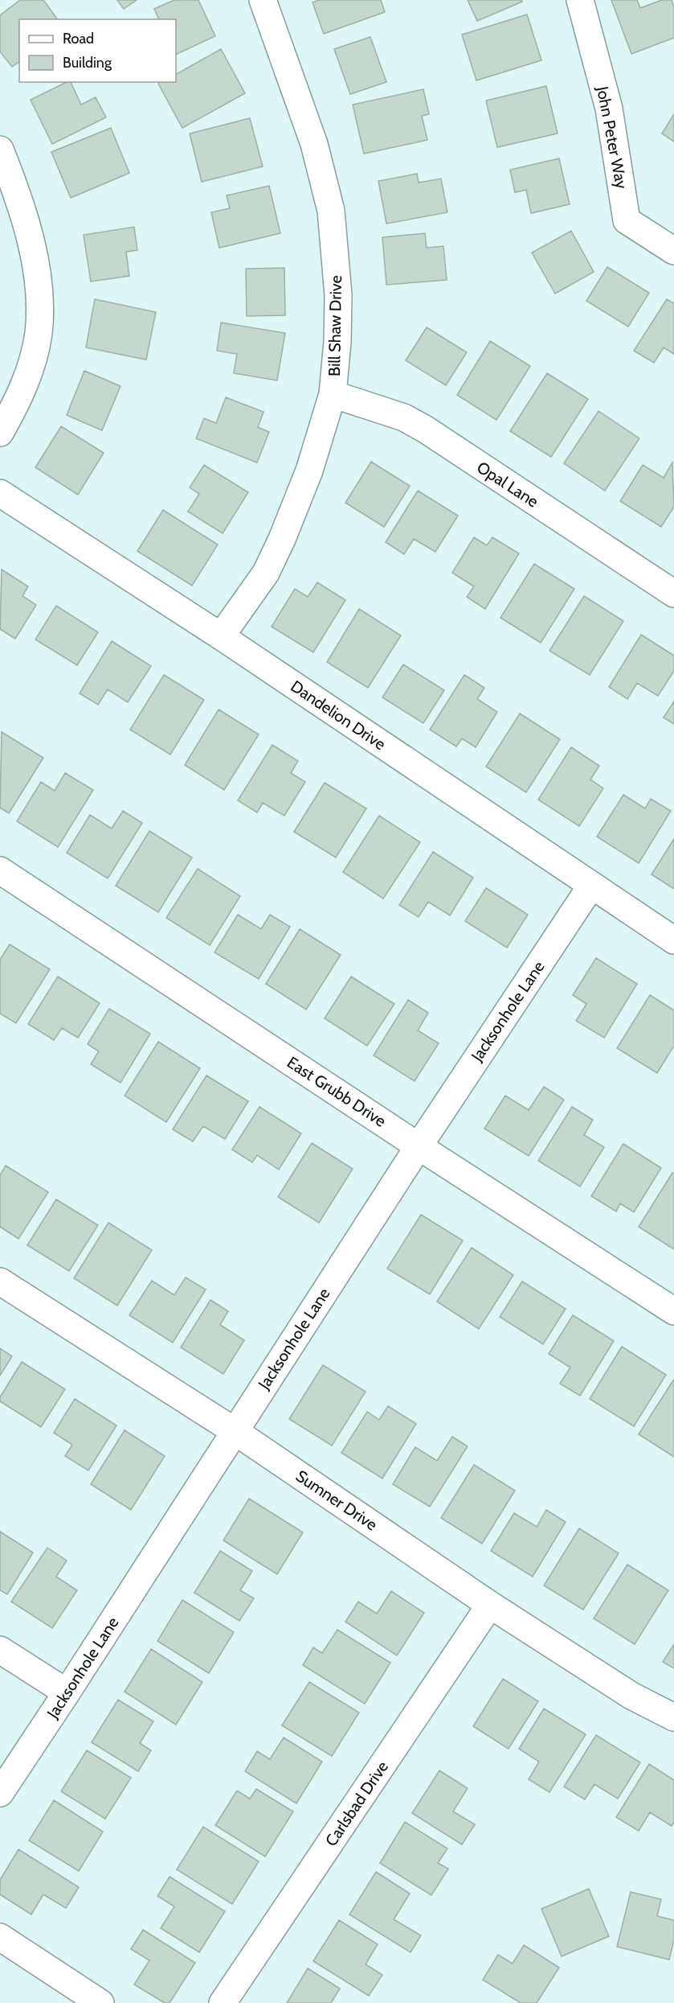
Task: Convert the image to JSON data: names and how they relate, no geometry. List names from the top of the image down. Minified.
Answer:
{"streets":{"street":["John Peter Way","Bill Shaw Drive","Opal Lane","Dandelion Drive","Jacksonhole Lane","East Grubb Drive","Sumner Drive","Carlsbad Drive"]},"crossings":[["Bill Shaw Drive","Opal Lane"],["Bill Shaw Drive","Dandelion Drive"],["Dandelion Drive","Jacksonhole Lane"],["Jacksonhole Lane","East Grubb Drive"],["Jacksonhole Lane","Sumner Drive"],["Sumner Drive","Carlsbad Drive"]],"legend":["Road","Building"]}
